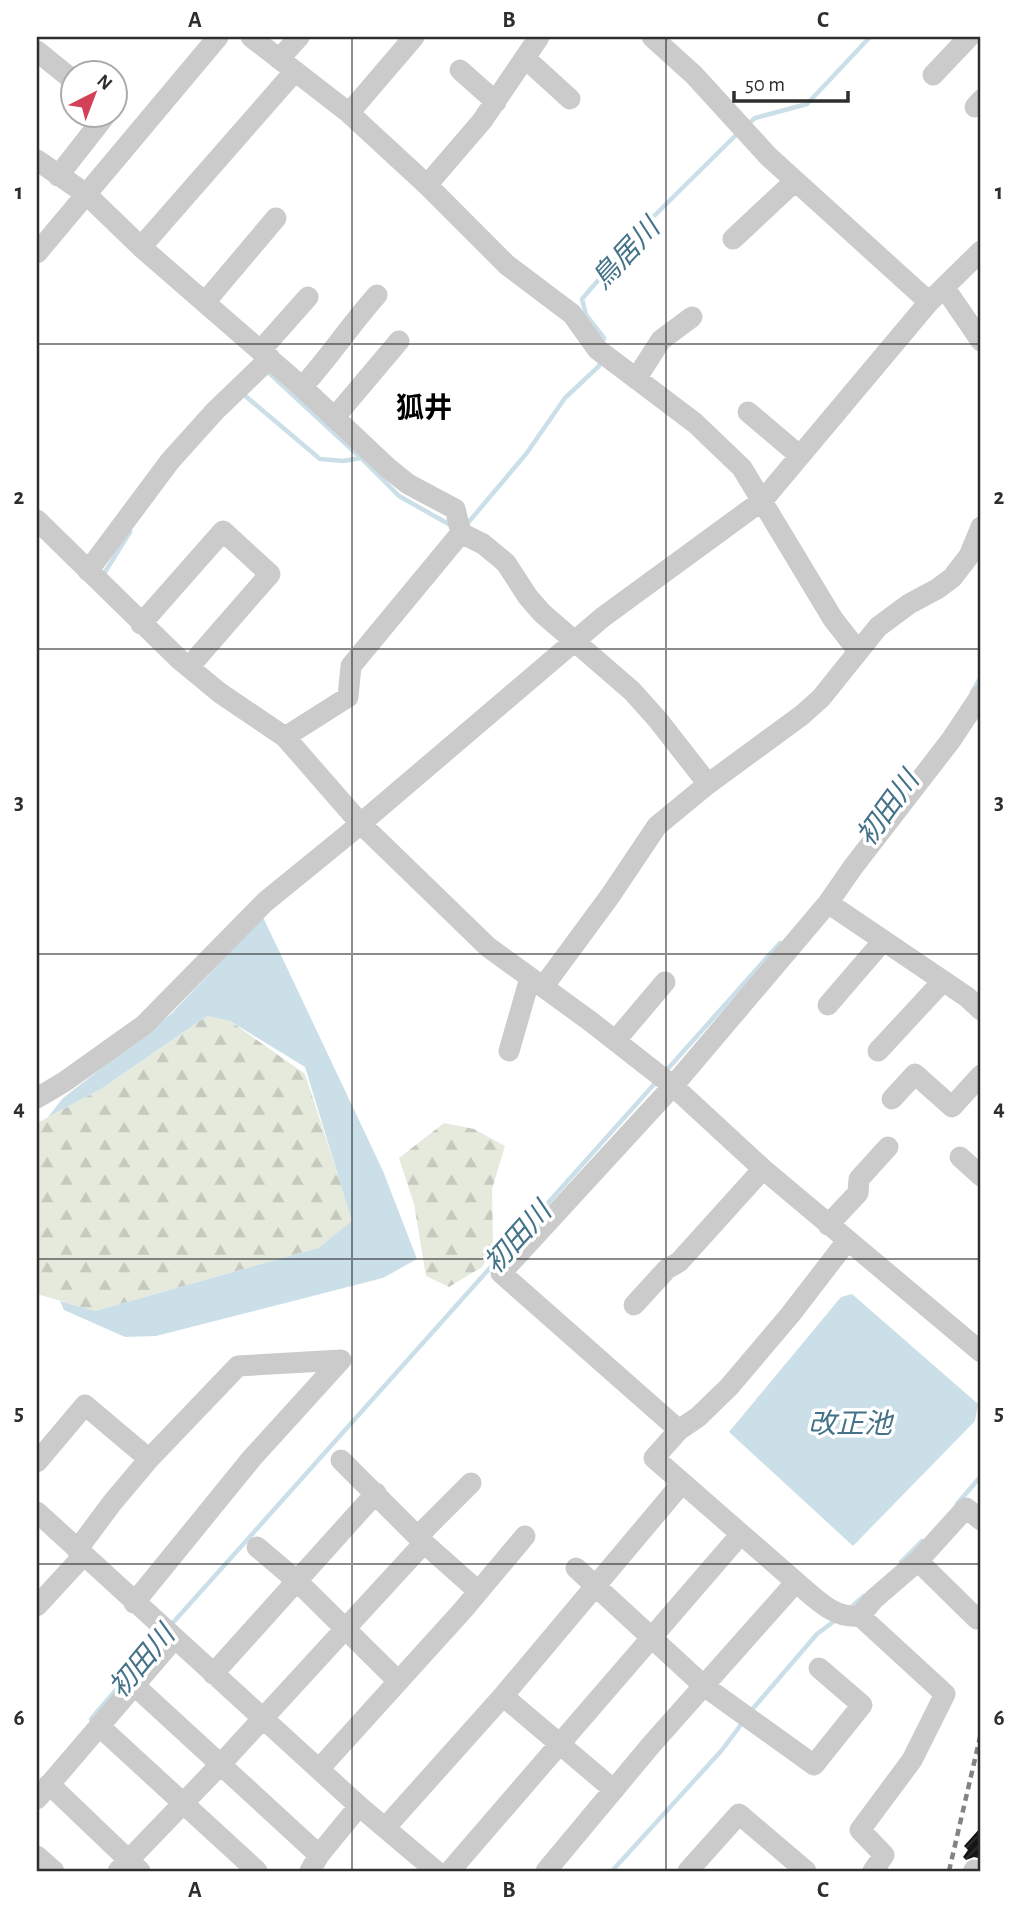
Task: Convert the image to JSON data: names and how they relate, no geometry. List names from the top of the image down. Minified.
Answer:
{"districts":["狐井"],"water":["鳥居川","初田川","改正池"],"scale_bar":"50 m","north":"top right","grid":{"columns":["A","B","C"],"rows":["1","2","3","4","5","6"]}}
